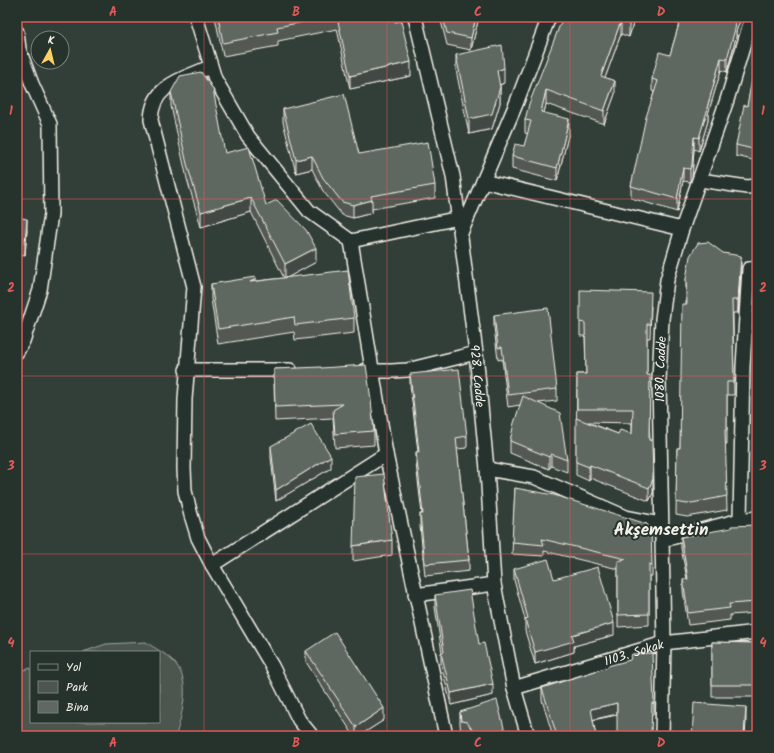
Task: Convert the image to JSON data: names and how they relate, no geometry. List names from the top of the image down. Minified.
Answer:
{"streets":{"street":["1080. Cadde","928. Cadde","1103. Sokak"]},"crossings":[["1080. Cadde","1103. Sokak"],["928. Cadde","1103. Sokak"]],"districts":["Akşemsettin"],"legend":["Yol","Park","Bina"],"north":"top","grid":{"columns":["A","B","C","D"],"rows":["1","2","3","4"]}}
